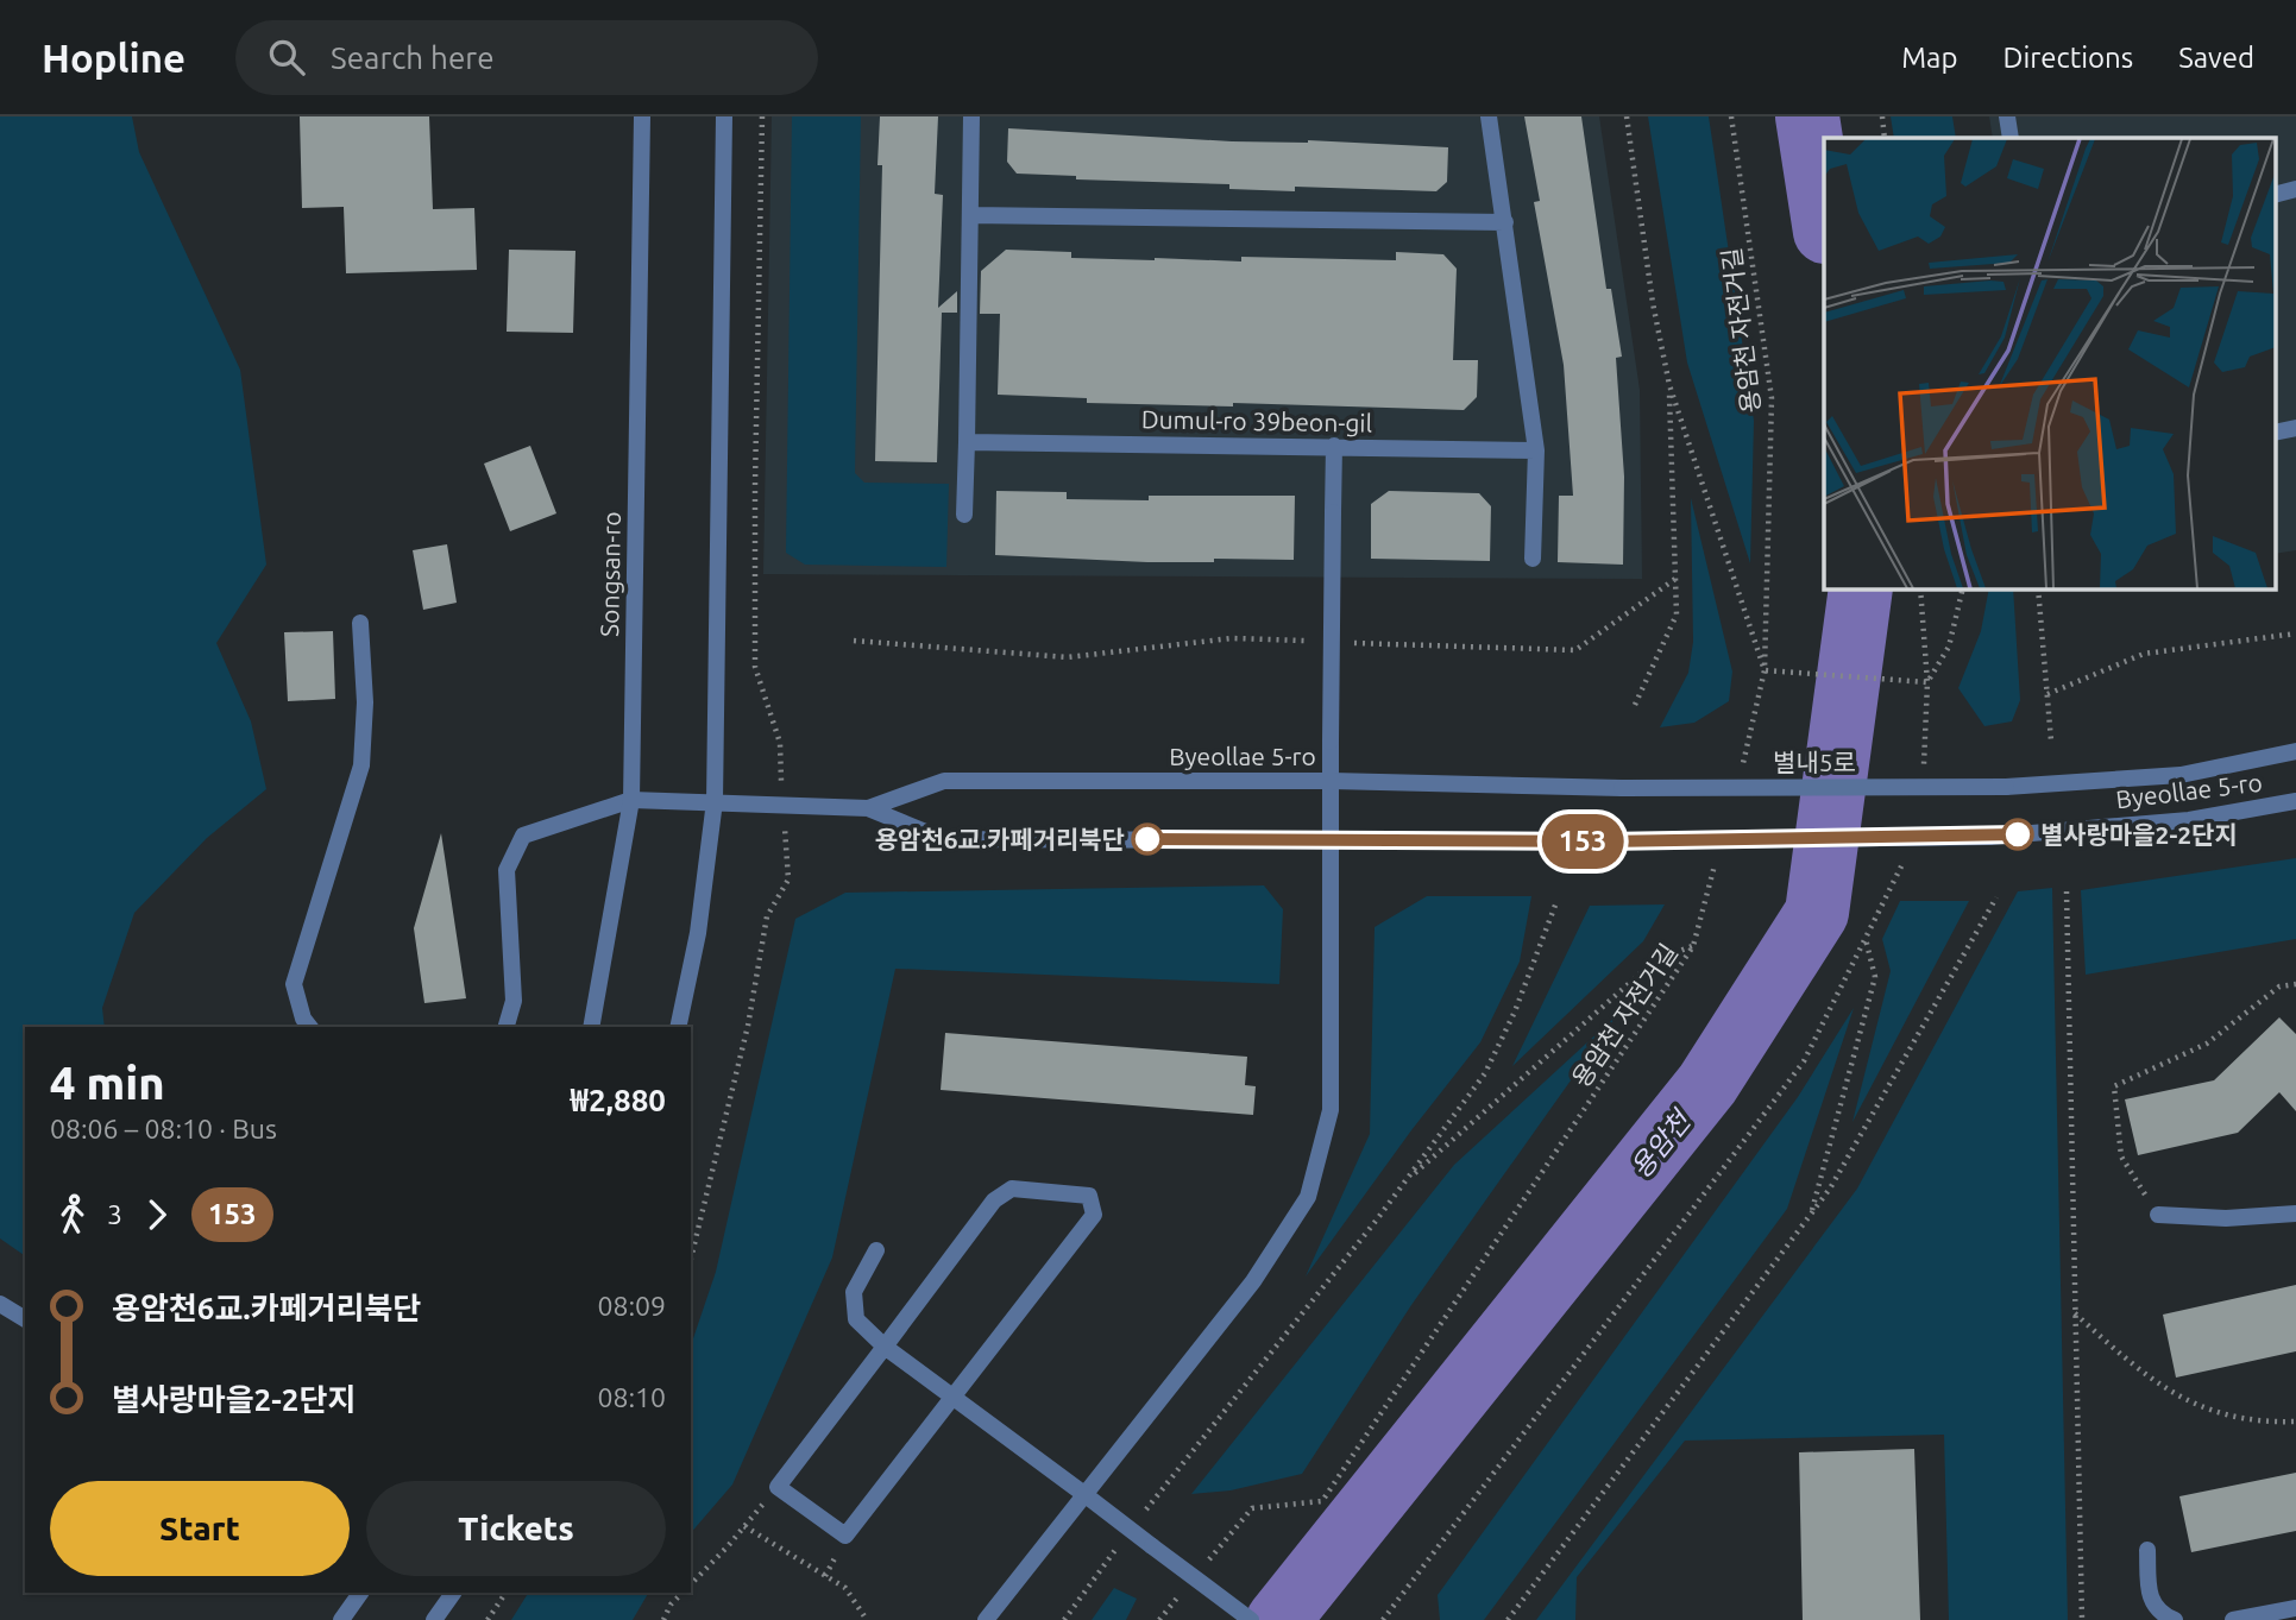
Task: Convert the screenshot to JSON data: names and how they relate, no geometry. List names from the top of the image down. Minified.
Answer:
{"streets":{"street":["Dumul-ro 39beon-gil","Songsan-ro","Byeollae 5-ro","별내5로"],"path":["용암천 자전거길"]},"crossings":[["Songsan-ro","Byeollae 5-ro"],["Byeollae 5-ro","별내5로"]],"water":["용암천"],"places":["별사랑마을2-2단지","용암천6교.카페거리북단"],"lines":["bus line 153"],"page":{"header":"Hopline","search":"Search here","nav":["Map","Directions","Saved"],"on_map":"153","heading":["4 min","08:06 – 08:10 · Bus","₩2,880"],"legs":["3","153"],"list":[{"name":"용암천6교.카페거리북단","value":"08:09"},{"name":"별사랑마을2-2단지","value":"08:10"}],"buttons":["Start","Tickets"]}}
